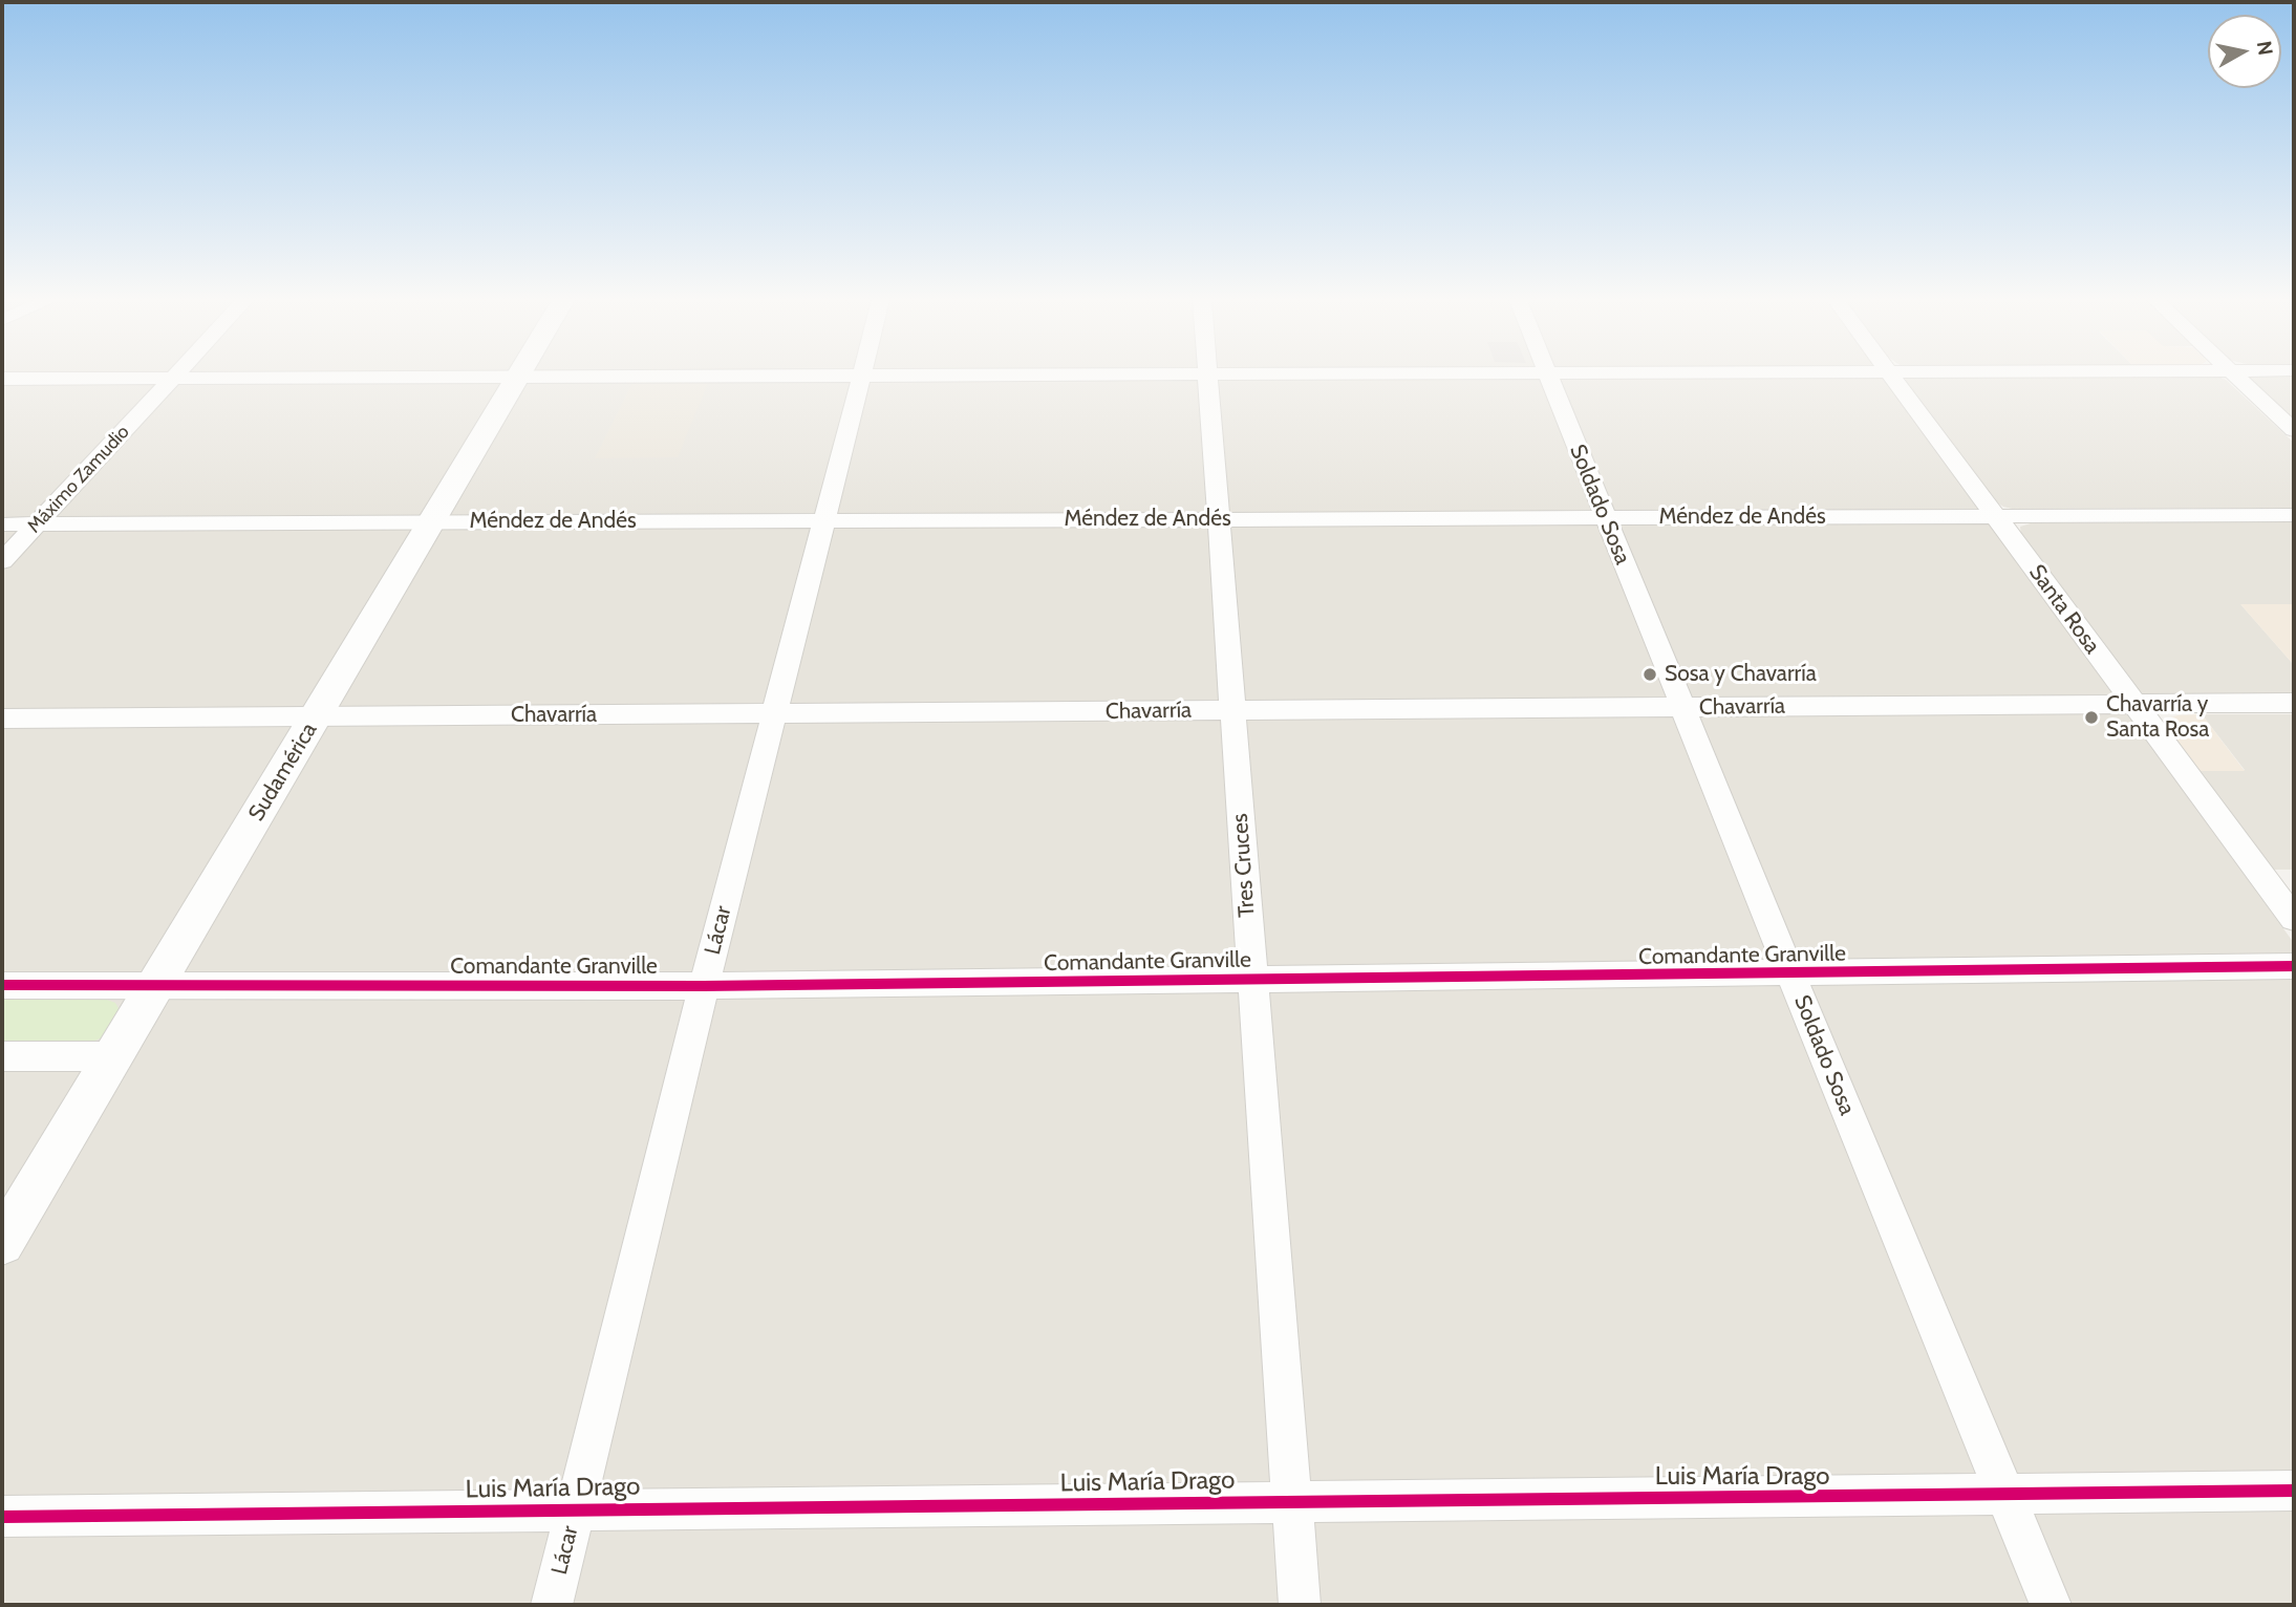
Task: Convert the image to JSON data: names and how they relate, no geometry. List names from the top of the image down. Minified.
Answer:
{"streets":{"street":["Máximo Zamudio","Soldado Sosa","Méndez de Andés","Santa Rosa","Chavarría","Sudamérica","Tres Cruces","Lácar","Comandante Granville","Luis María Drago"]},"crossings":[["Máximo Zamudio","Méndez de Andés"],["Soldado Sosa","Méndez de Andés"],["Soldado Sosa","Chavarría"],["Soldado Sosa","Comandante Granville"],["Soldado Sosa","Luis María Drago"],["Méndez de Andés","Santa Rosa"],["Méndez de Andés","Sudamérica"],["Méndez de Andés","Tres Cruces"],["Méndez de Andés","Lácar"],["Santa Rosa","Chavarría"],["Chavarría","Sudamérica"],["Chavarría","Tres Cruces"],["Chavarría","Lácar"],["Sudamérica","Comandante Granville"],["Tres Cruces","Comandante Granville"],["Tres Cruces","Luis María Drago"],["Lácar","Comandante Granville"],["Lácar","Luis María Drago"]],"places":["Sosa y Chavarría","Chavarría y Santa Rosa"],"north":"right"}
